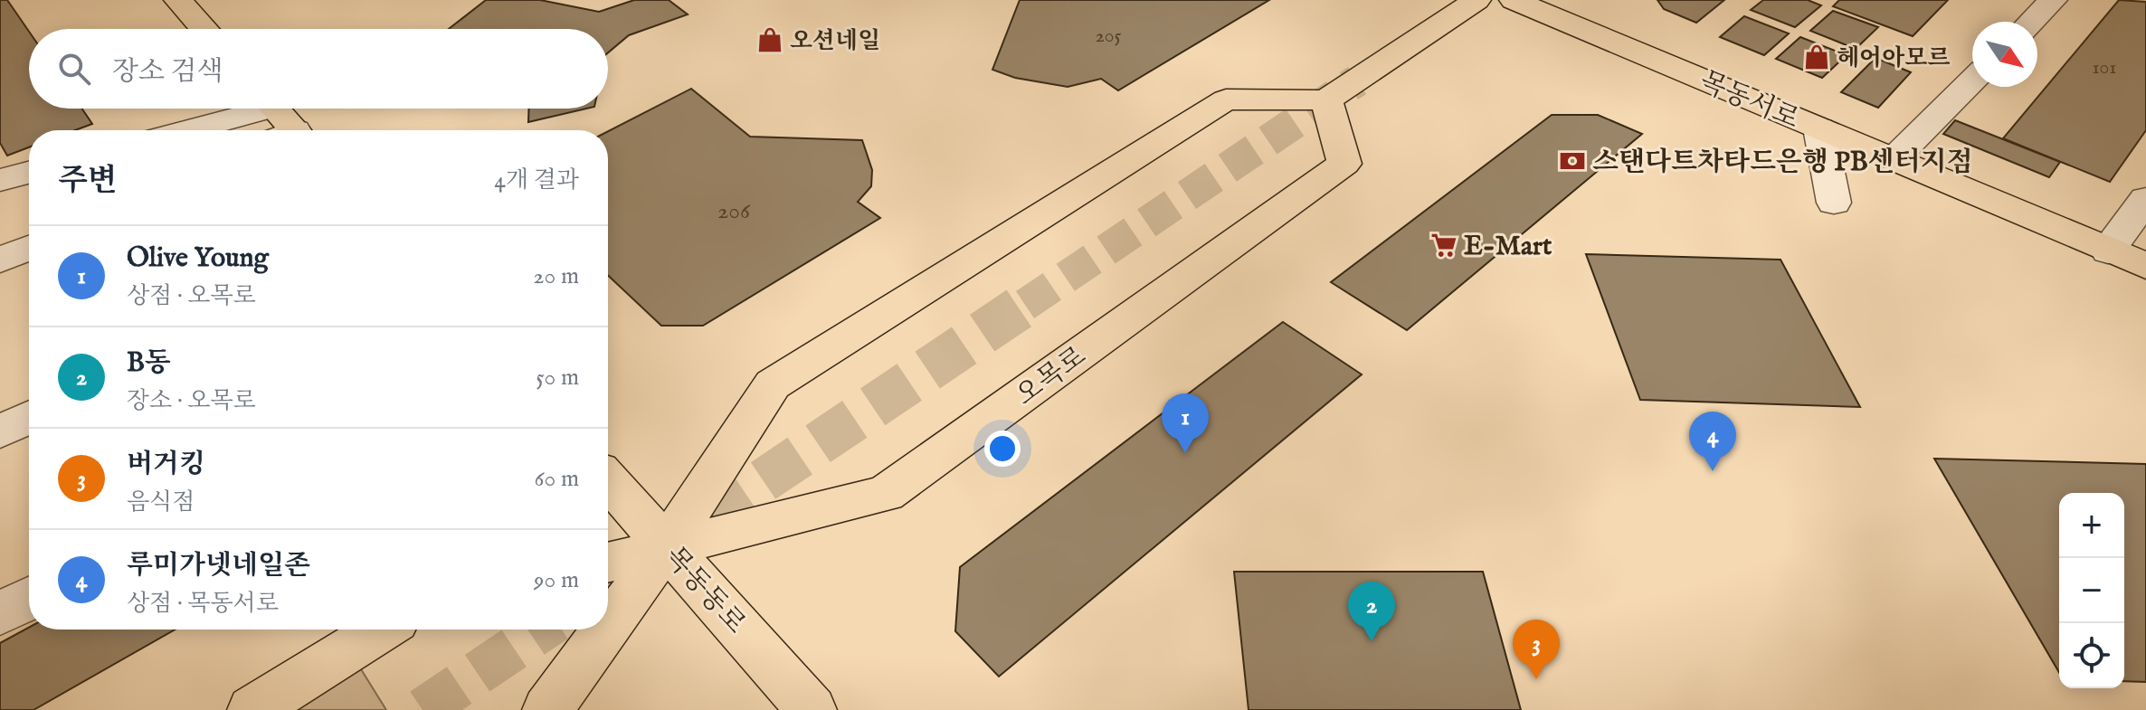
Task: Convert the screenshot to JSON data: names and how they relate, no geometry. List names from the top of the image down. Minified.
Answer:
{"streets":{"main road":["목동서로","오목로","목동동로"]},"crossings":[["오목로","목동동로"]],"places":{"shop":["오션네일","헤어아모르"],"bank":["스탠다트차타드은행 PB센터지점"],"supermarket":["E-Mart"]},"house_numbers":["205","101","206"],"north":"bottom right","page":{"search":"장소 검색","heading":["주변","4개 결과"],"list":[{"mark":"1","name":"Olive Young","note":"상점 · 오목로","value":"20 m"},{"mark":"2","name":"B동","note":"장소 · 오목로","value":"50 m"},{"mark":"3","name":"버거킹","note":"음식점","value":"60 m"},{"mark":"4","name":"루미가넷네일존","note":"상점 · 목동서로","value":"90 m"}],"pins":["1","4","2","3"],"map_buttons":["+","−"]}}
